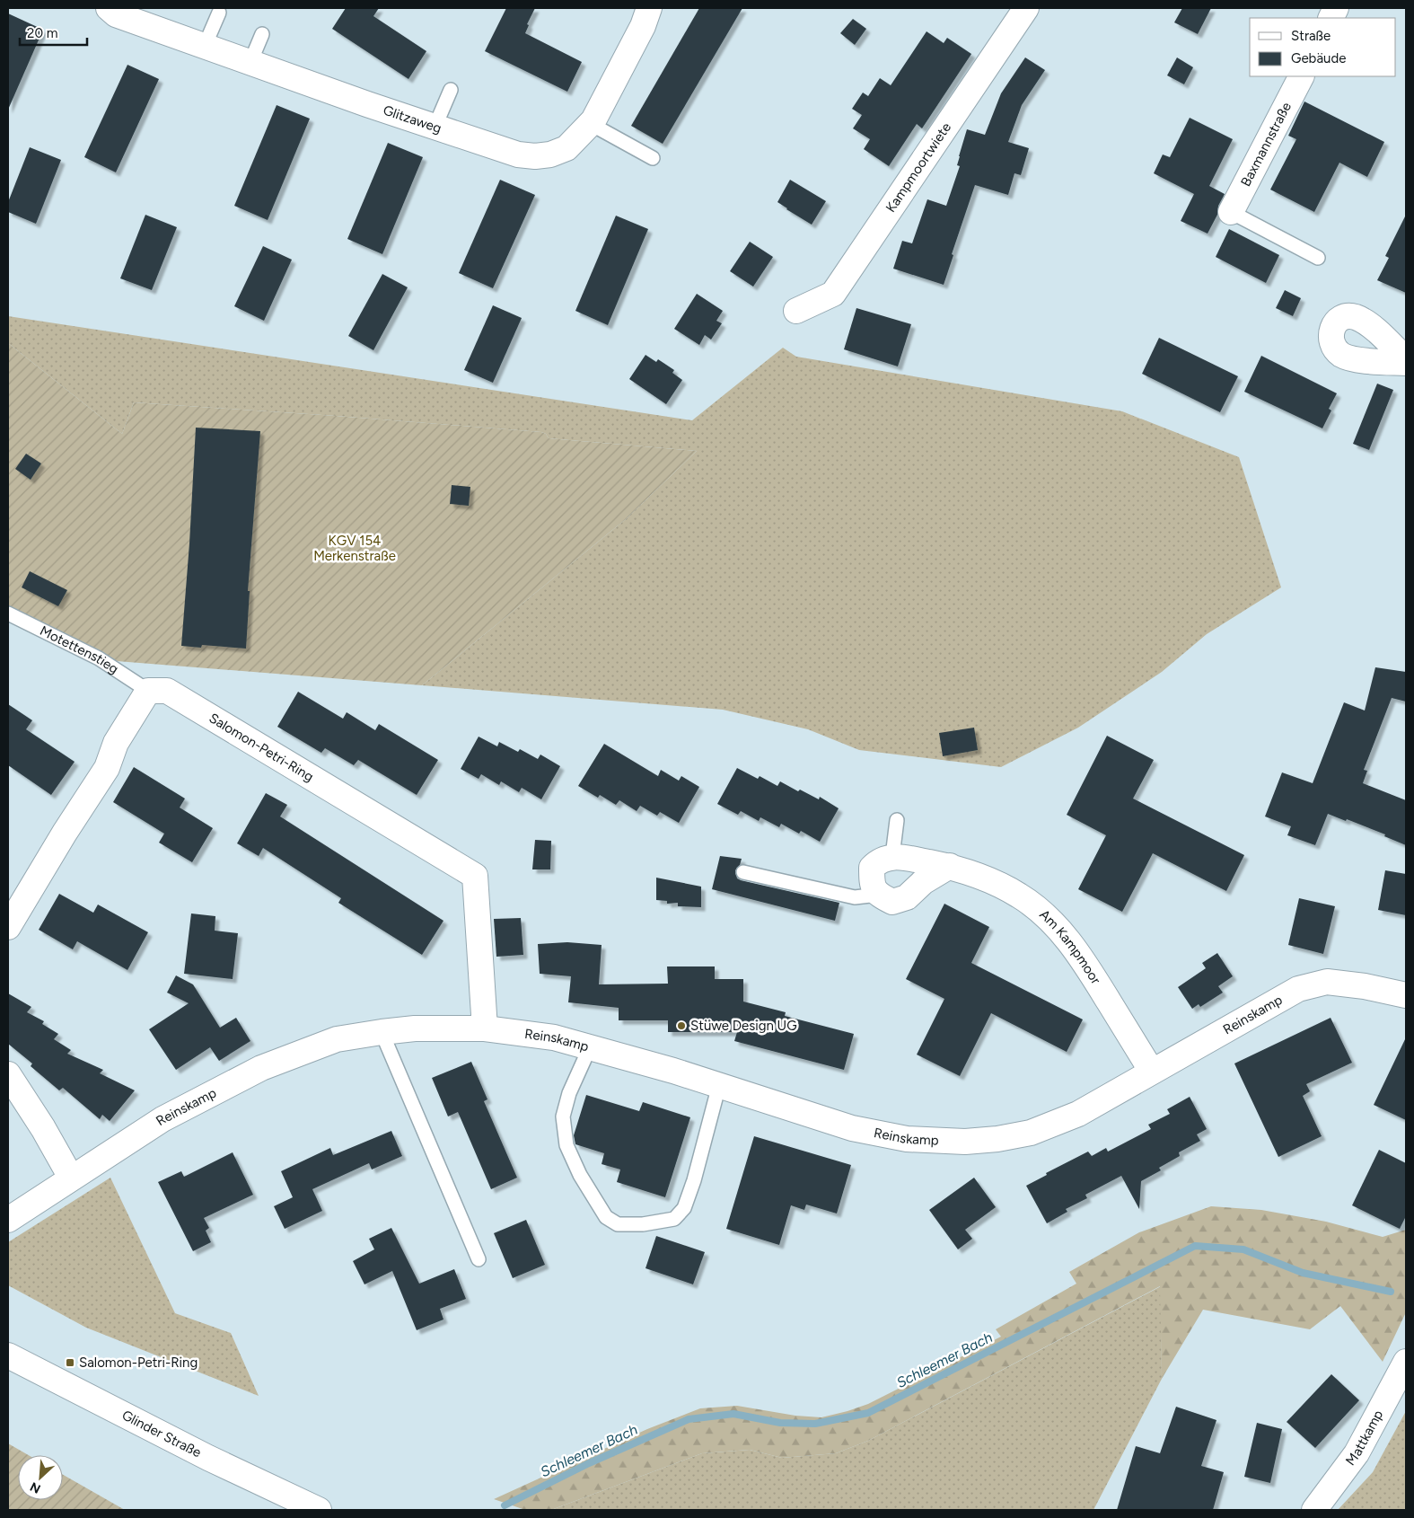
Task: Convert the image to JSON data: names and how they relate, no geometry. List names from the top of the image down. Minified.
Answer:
{"streets":{"street":["Glitzaweg","Baxmannstraße","Kampmoortwiete","Salomon-Petri-Ring","Am Kampmoor","Reinskamp","Glinder Straße","Mattkamp"],"lane":["Motettenstieg"]},"crossings":[["Motettenstieg","Salomon-Petri-Ring"],["Salomon-Petri-Ring","Reinskamp"],["Am Kampmoor","Reinskamp"]],"water":["Schleemer Bach"],"parks":["KGV 154 Merkenstraße"],"places":{"other":["Stüwe Design UG"],"transit":["Salomon-Petri-Ring"]},"legend":["Straße","Gebäude"],"scale_bar":"20 m","north":"bottom left"}
